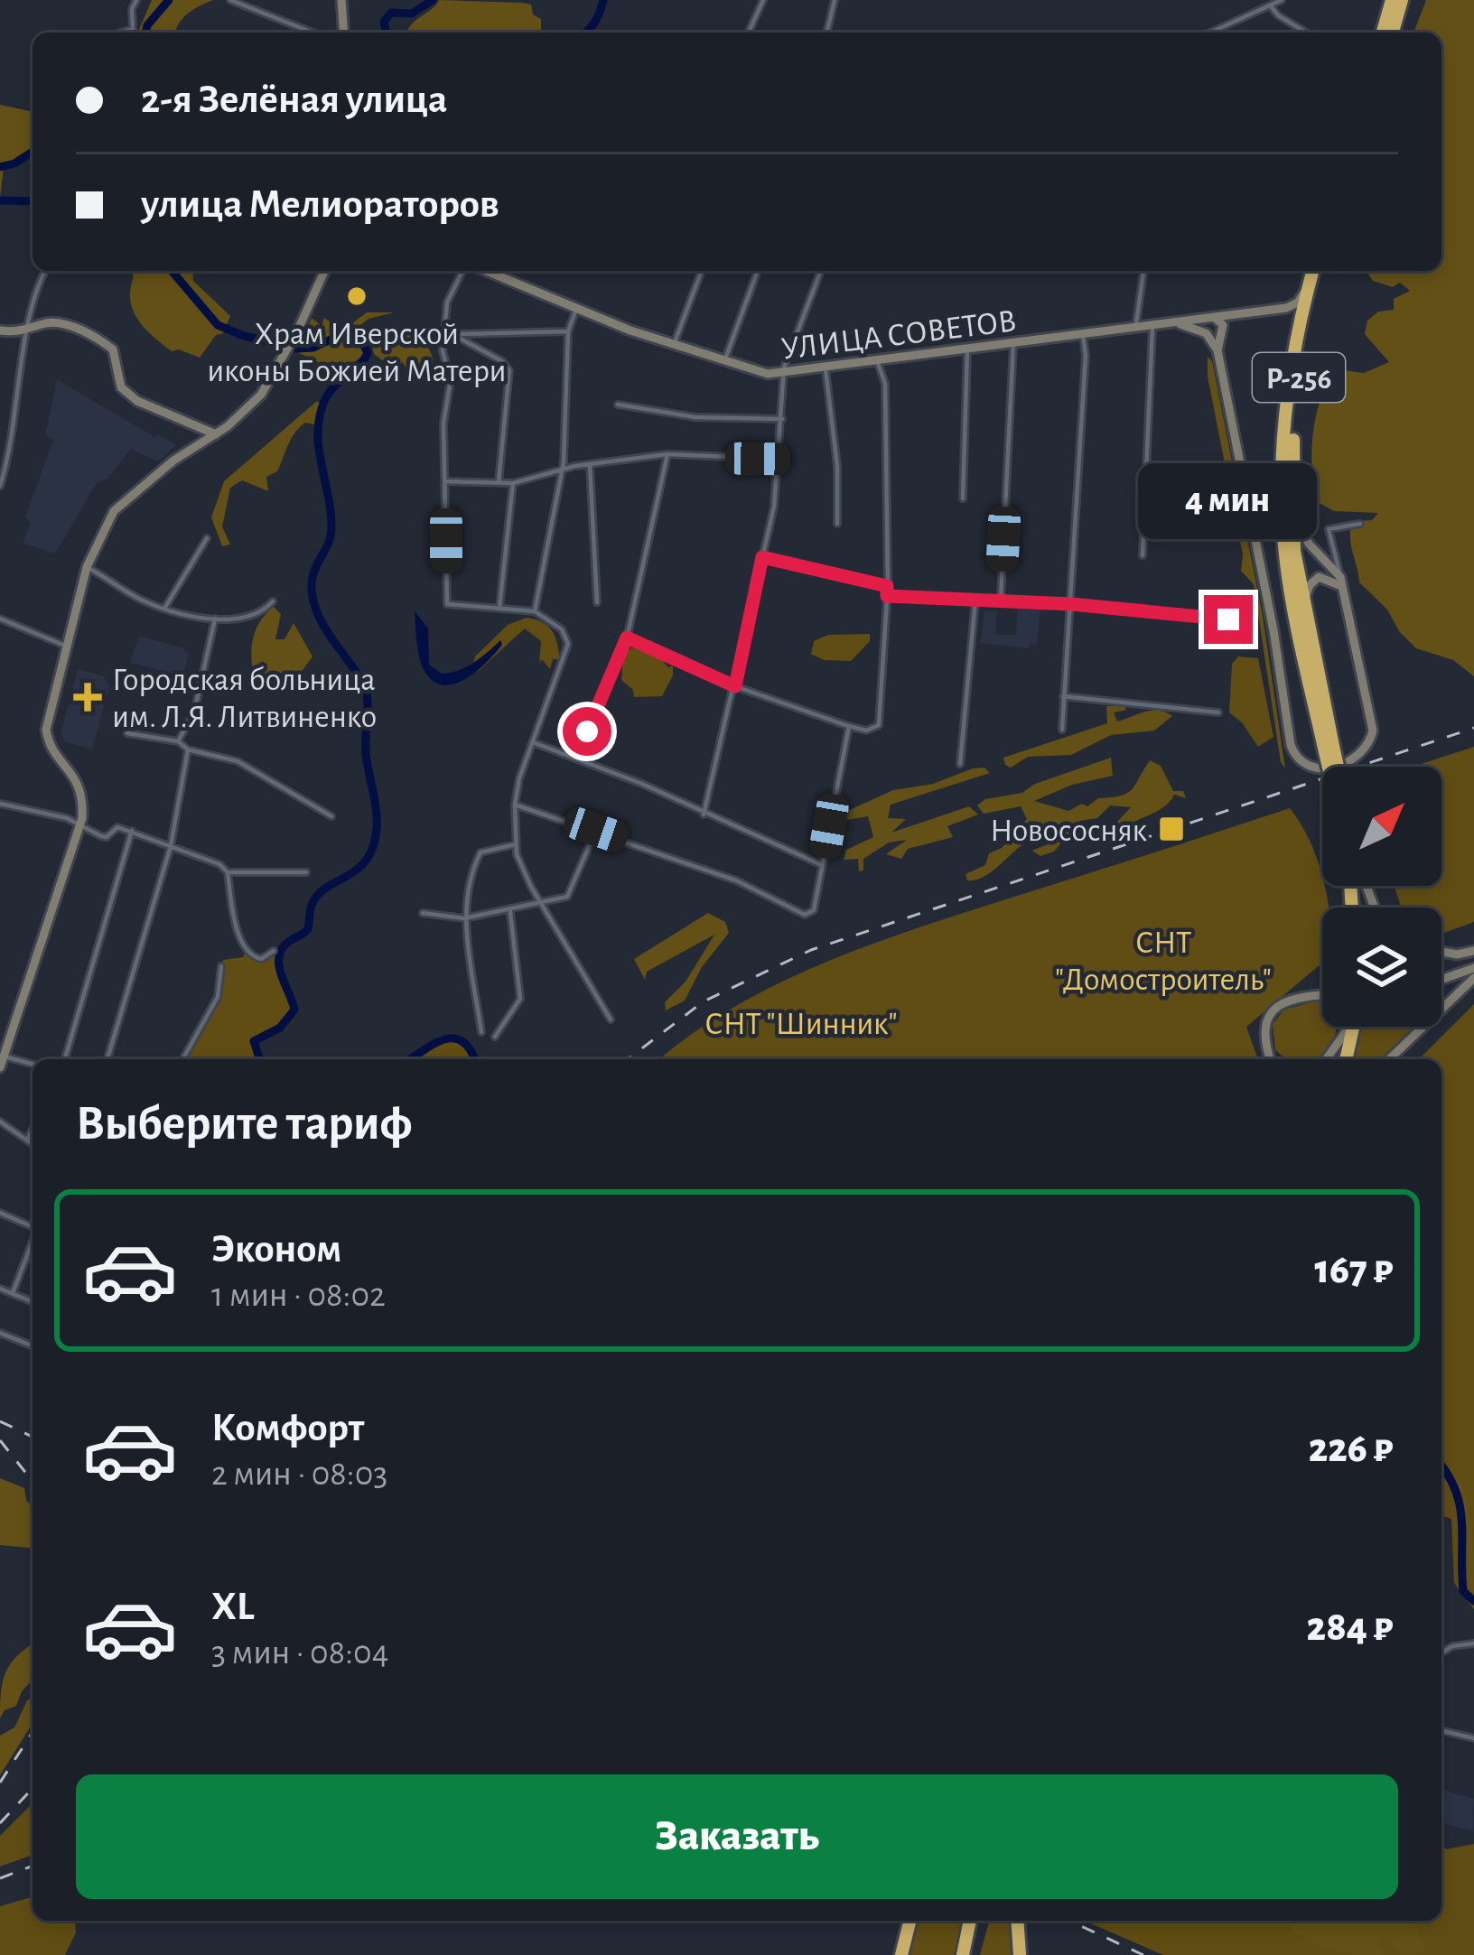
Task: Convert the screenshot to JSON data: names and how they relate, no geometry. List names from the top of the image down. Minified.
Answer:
{"streets":{"highway":["Р-256"],"street":["УЛИЦА СОВЕТОВ"]},"parks":["СНТ \"Домостроитель\"","СНТ \"Шинник\""],"places":{"other":["Храм Иверской иконы Божией Матери"],"health":["Городская больница им. Л.Я. Литвиненко"],"transit":["Новососняк"]},"north":"top right","page":{"banner":["2-я Зелёная улица","улица Мелиораторов"],"bubble":"4 мин","heading":"Выберите тариф","list":[{"name":"Эконом","note":"1 мин · 08:02","value":"167 ₽"},{"name":"Комфорт","note":"2 мин · 08:03","value":"226 ₽"},{"name":"XL","note":"3 мин · 08:04","value":"284 ₽"}],"buttons":"Заказать"}}
